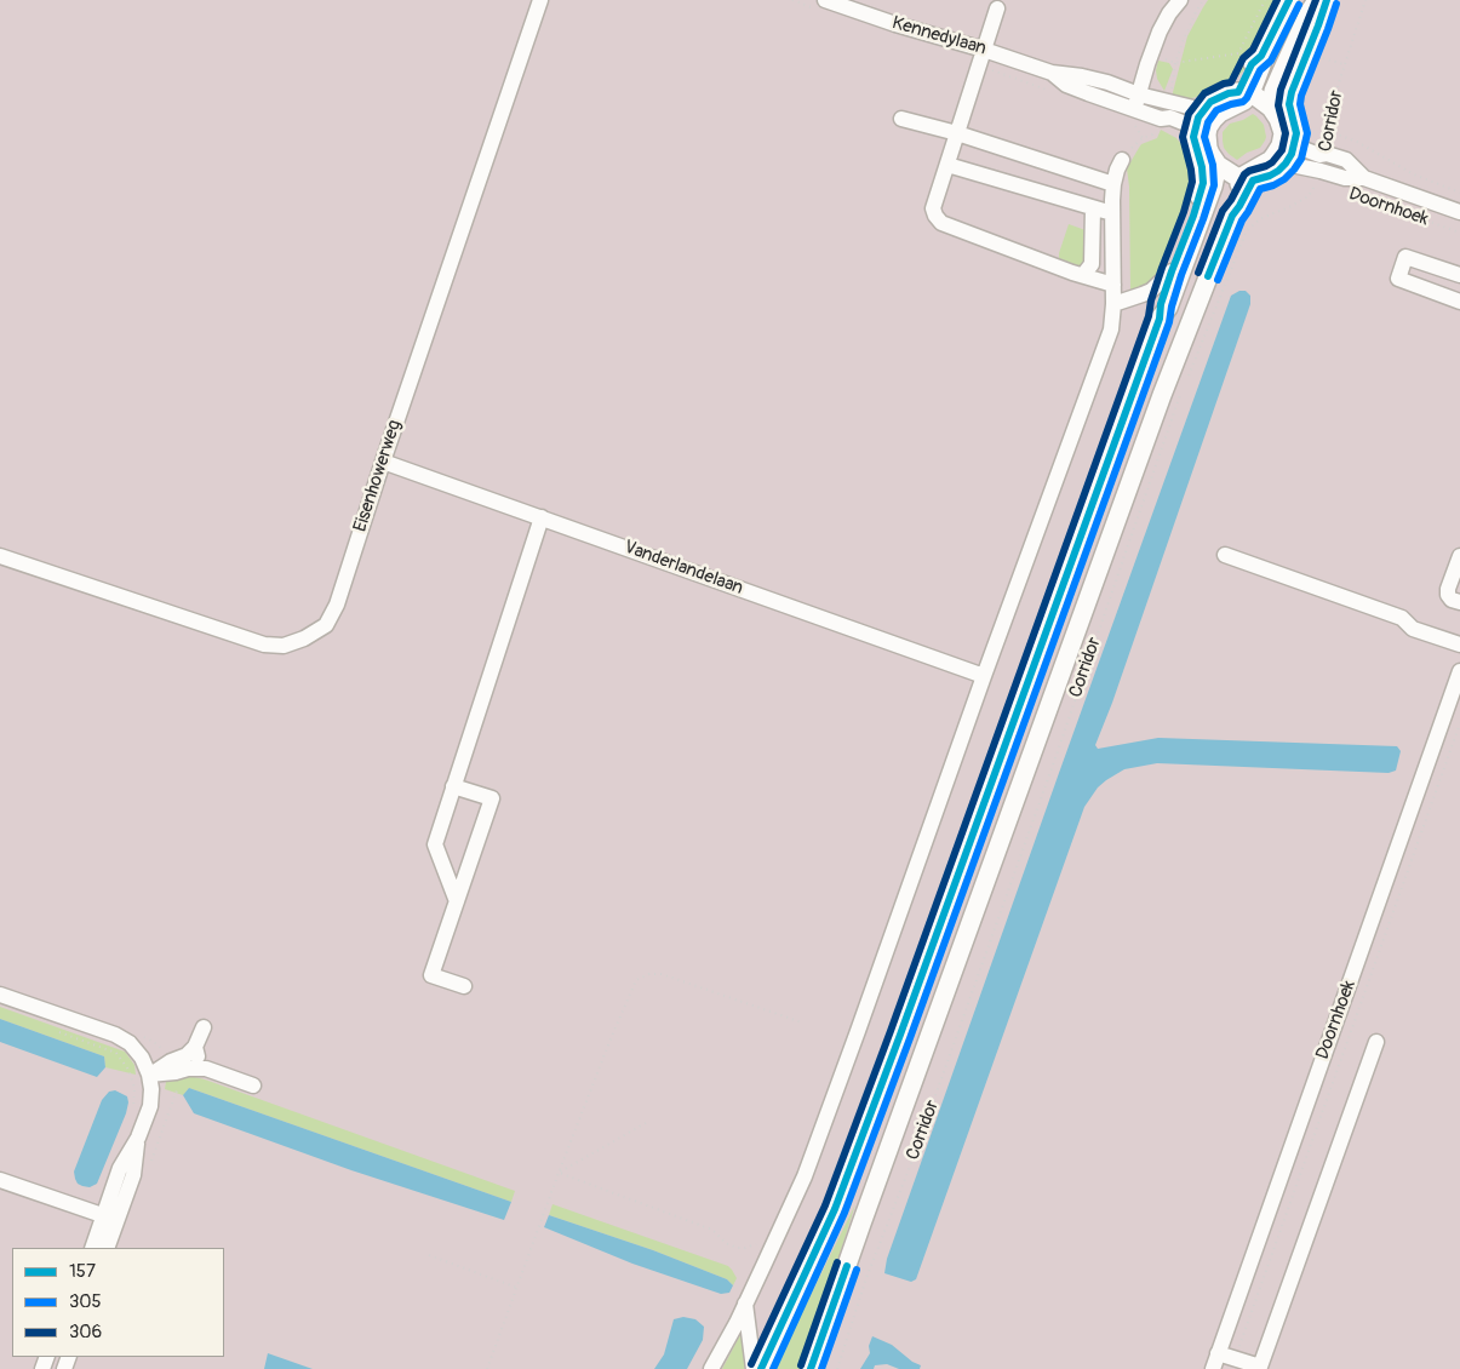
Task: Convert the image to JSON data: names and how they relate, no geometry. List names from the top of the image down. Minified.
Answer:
{"streets":{"main road":["Corridor"],"street":["Kennedylaan","Doornhoek","Eisenhowerweg","Vanderlandelaan"]},"crossings":[["Kennedylaan","Corridor"],["Kennedylaan","Doornhoek"],["Corridor","Doornhoek"],["Eisenhowerweg","Vanderlandelaan"]],"lines":["transit line 157","transit line 306","transit line 305"],"legend":["157","305","306"]}
